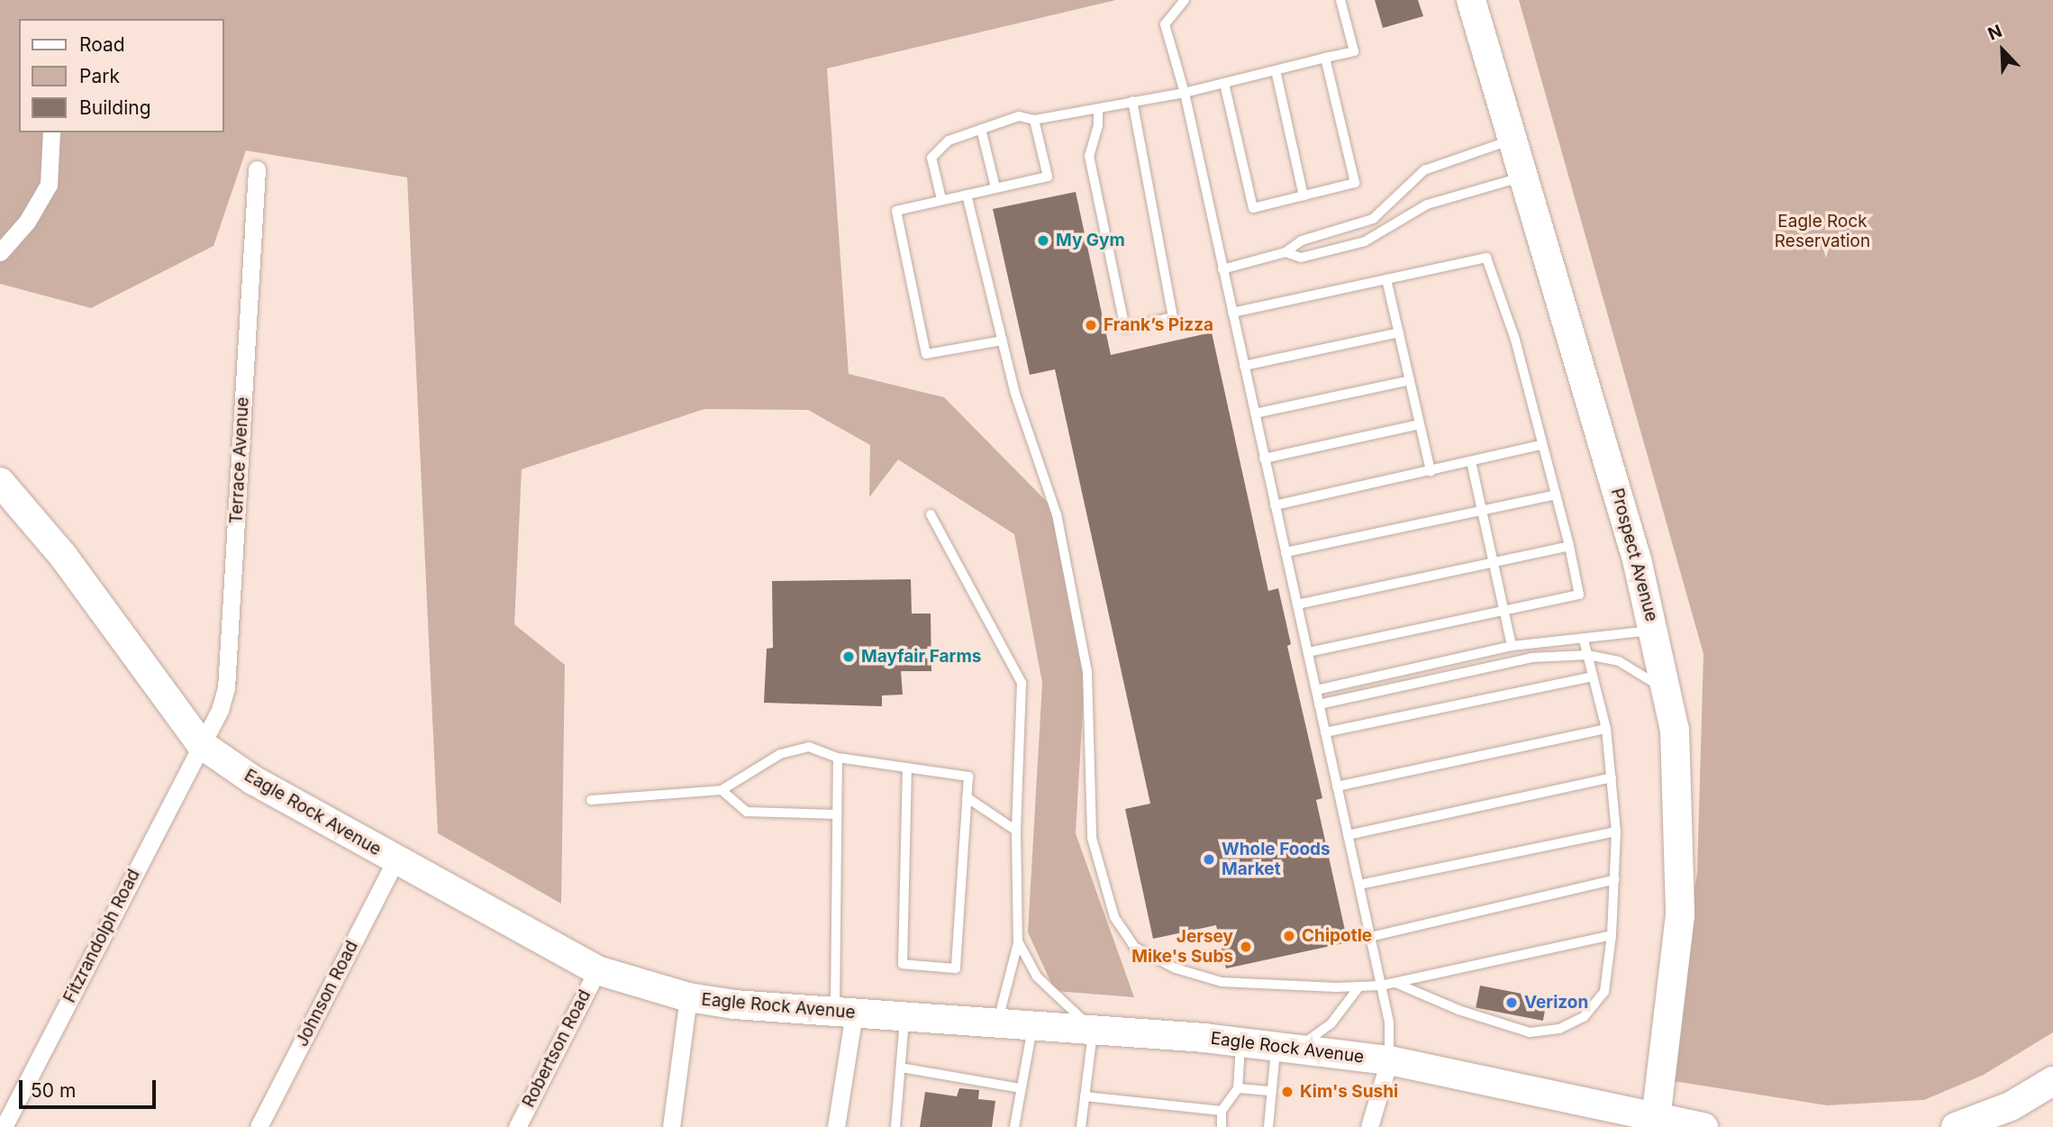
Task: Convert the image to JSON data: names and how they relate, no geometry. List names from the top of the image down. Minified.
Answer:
{"streets":{"main road":["Prospect Avenue","Eagle Rock Avenue"],"street":["Terrace Avenue","Fitzrandolph Road","Johnson Road","Robertson Road"]},"crossings":[["Terrace Avenue","Eagle Rock Avenue"],["Terrace Avenue","Fitzrandolph Road"],["Prospect Avenue","Eagle Rock Avenue"],["Eagle Rock Avenue","Fitzrandolph Road"],["Eagle Rock Avenue","Johnson Road"],["Eagle Rock Avenue","Robertson Road"]],"parks":["Eagle Rock Reservation"],"places":["My Gym","Frank’s Pizza","Mayfair Farms","Whole Foods Market","Chipotle","Jersey Mike's Subs","Verizon","Kim's Sushi"],"legend":["Road","Park","Building"],"scale_bar":"50 m","north":"top left"}
